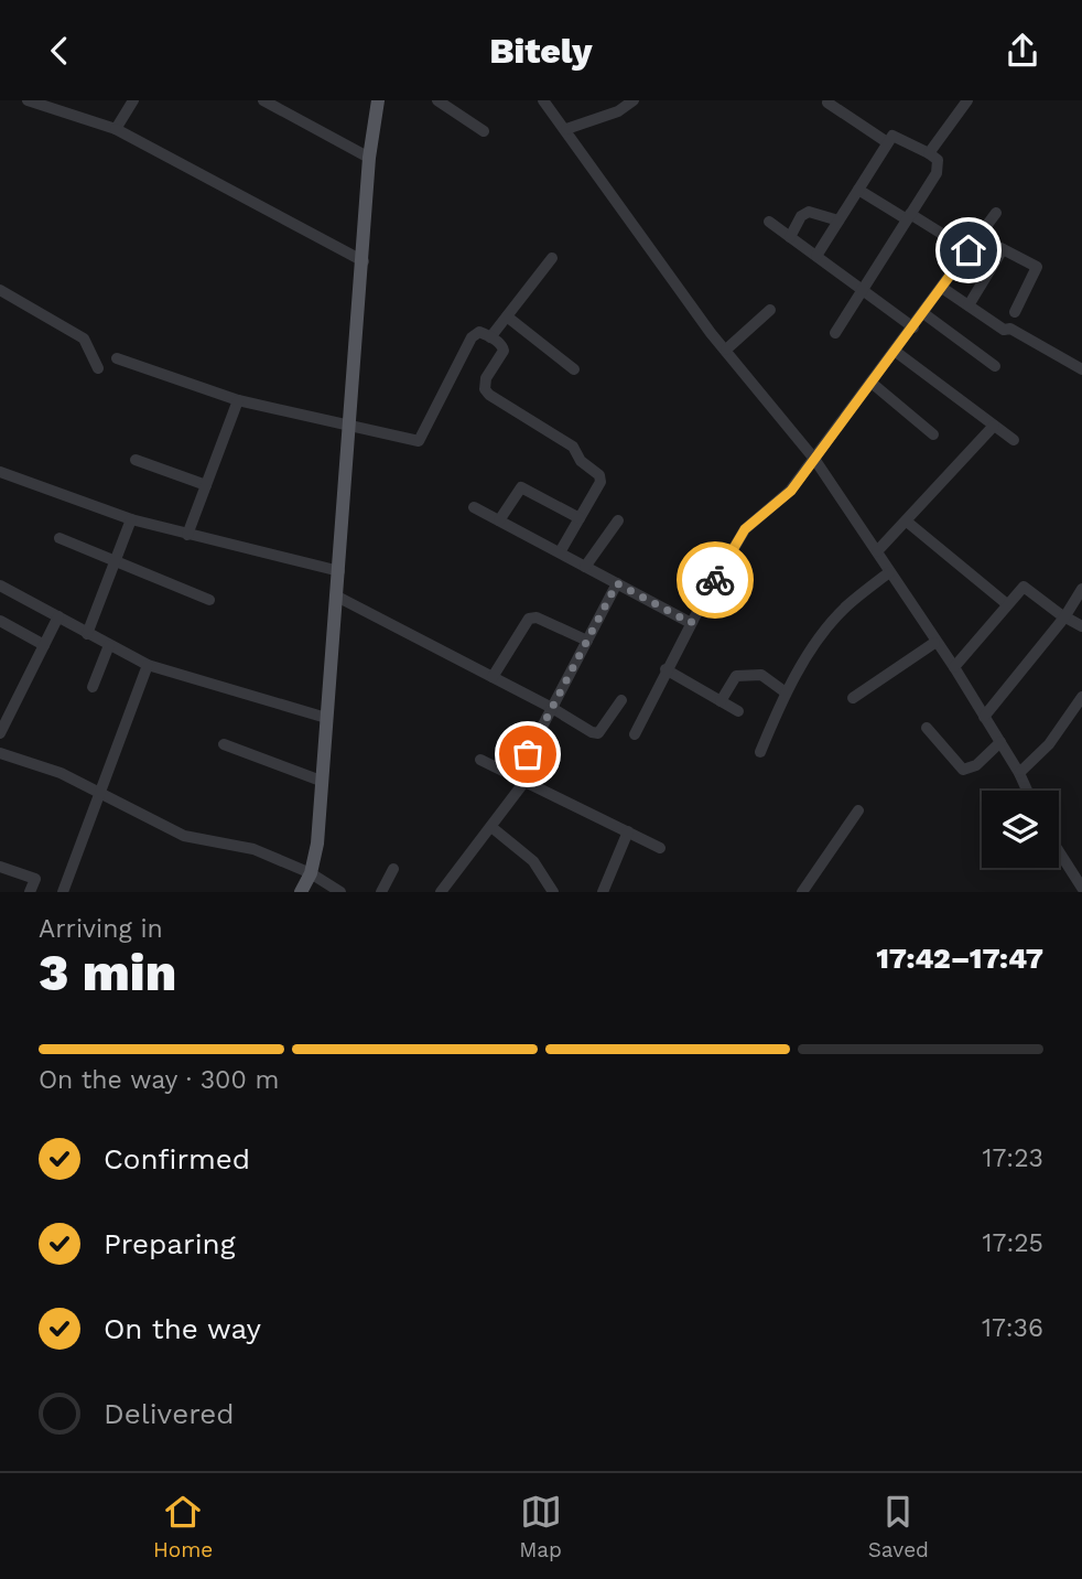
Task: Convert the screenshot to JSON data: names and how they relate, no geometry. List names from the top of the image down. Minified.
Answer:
{"page":{"header":"Bitely","heading":["3 min","Arriving in","17:42–17:47"],"bar":"On the way · 300 m","list":[["Confirmed","17:23"],["Preparing","17:25"],["On the way","17:36"],"Delivered"],"tabs":["Home","Map","Saved"]}}
